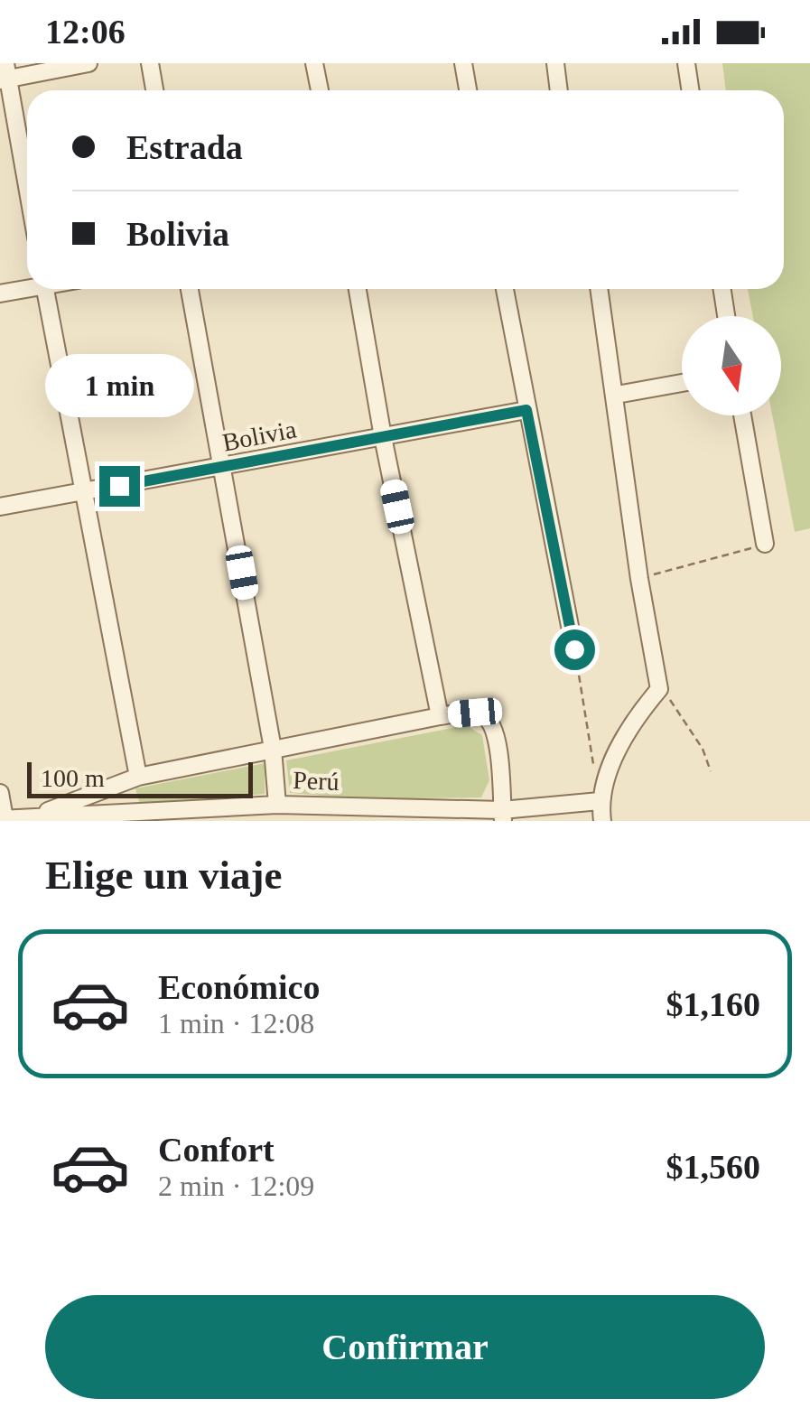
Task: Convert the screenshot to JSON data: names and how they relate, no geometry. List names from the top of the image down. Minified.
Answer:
{"streets":{"street":["Bolivia","Perú"]},"scale_bar":"100 m","north":"bottom","page":{"status":"12:06","banner":["Estrada","Bolivia"],"bubble":"1 min","scale":"100 m","heading":"Elige un viaje","list":[{"name":"Económico","note":"1 min · 12:08","value":"$1,160"},{"name":"Confort","note":"2 min · 12:09","value":"$1,560"}],"buttons":"Confirmar"}}
